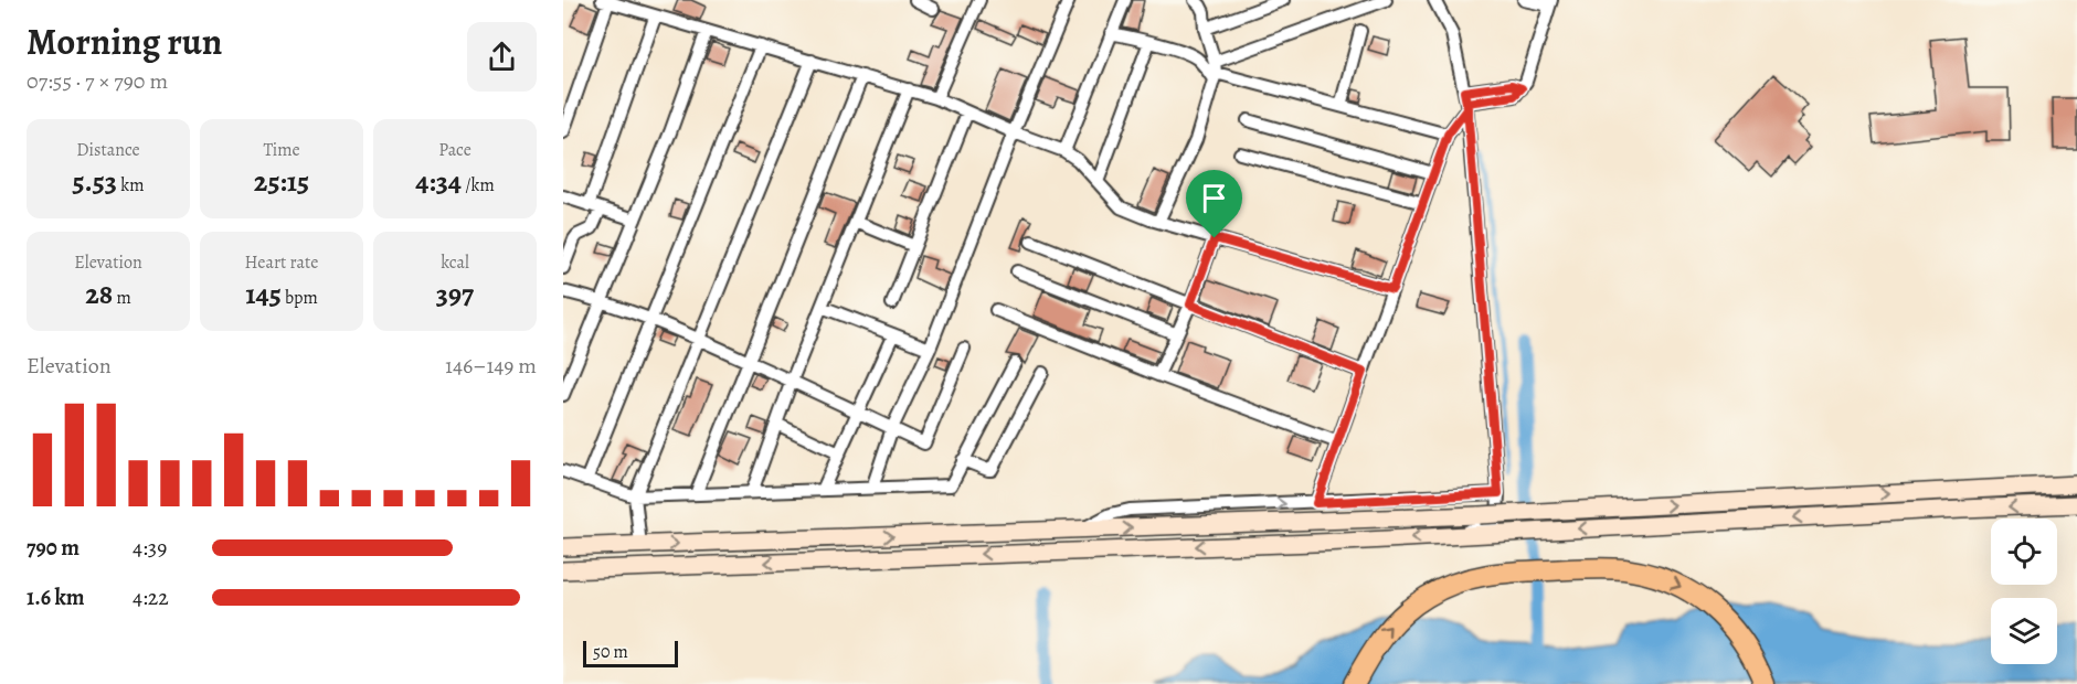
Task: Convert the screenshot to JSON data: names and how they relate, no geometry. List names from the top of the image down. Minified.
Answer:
{"scale_bar":"50 m","page":{"heading":["Morning run","07:55 · 7 × 790 m"],"stats":[["Distance","5.53 km"],["Time","25:15"],["Pace","4:34 /km"],["Elevation","28 m"],["Heart rate","145 bpm"],["kcal","397"]],"chart":["Elevation","146–149 m"],"list":[{"name":"790 m","note":"4:39"},{"name":"1.6 km","note":"4:22"}],"scale":"50 m"}}
